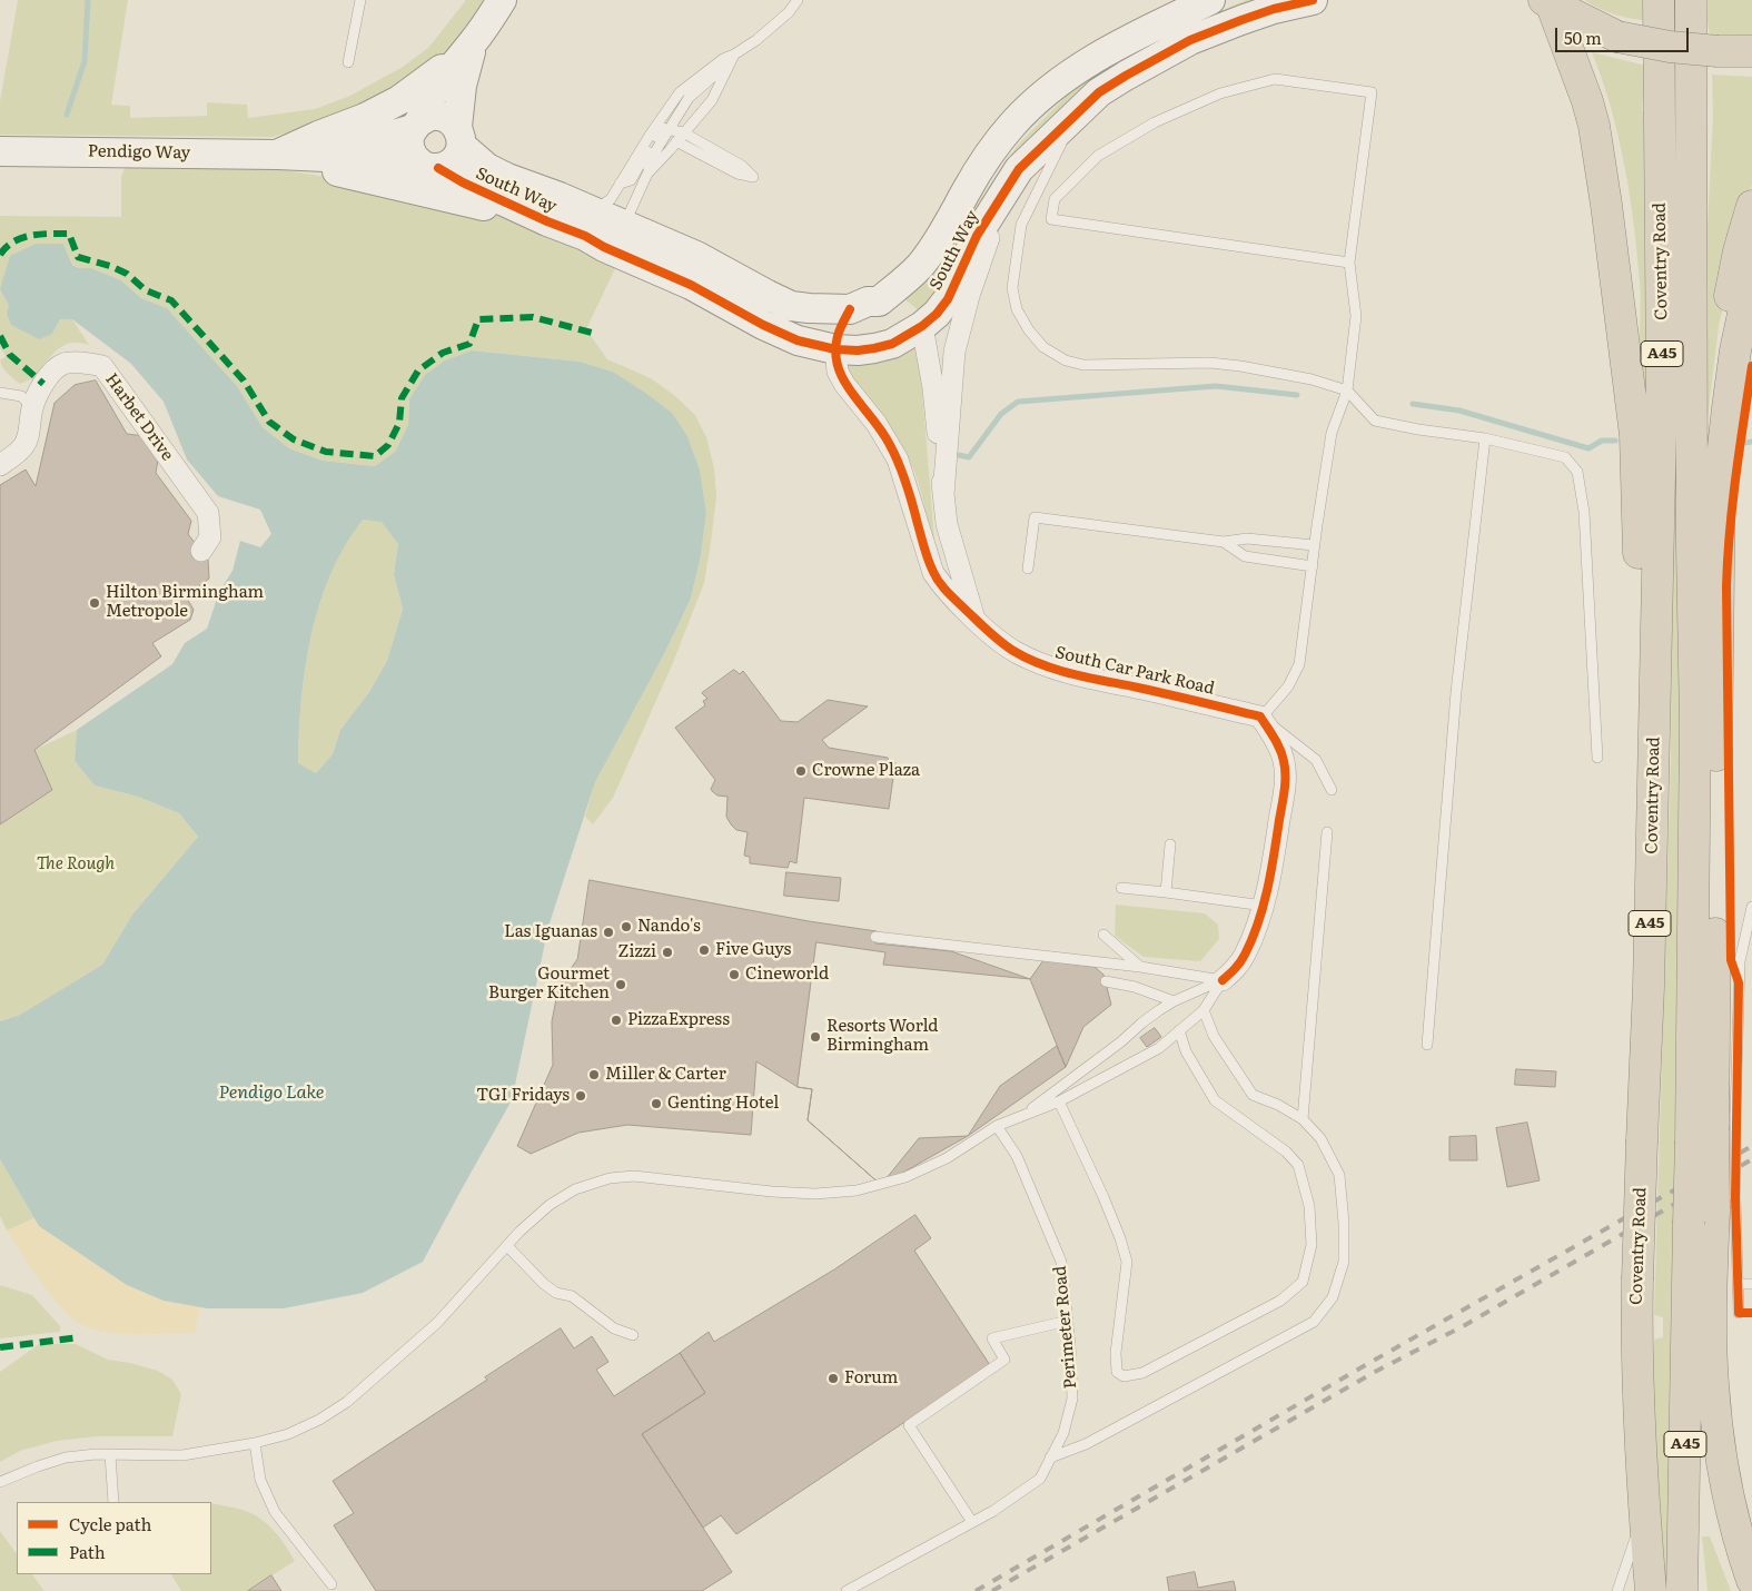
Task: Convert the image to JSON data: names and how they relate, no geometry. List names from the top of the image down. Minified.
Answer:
{"streets":{"highway":["Coventry Road","A45"],"street":["Pendigo Way","South Way","Harbet Drive","South Car Park Road"],"lane":["Perimeter Road"]},"crossings":[["Pendigo Way","South Way"],["South Way","South Car Park Road"]],"water":["Pendigo Lake"],"parks":["The Rough"],"places":["Hilton Birmingham Metropole","Crowne Plaza","Nando's","Las Iguanas","Five Guys","Zizzi","Cineworld","Gourmet Burger Kitchen","PizzaExpress","Resorts World Birmingham","Miller & Carter","TGI Fridays","Genting Hotel","Forum"],"legend":["Cycle path","Path"],"scale_bar":"50 m"}
